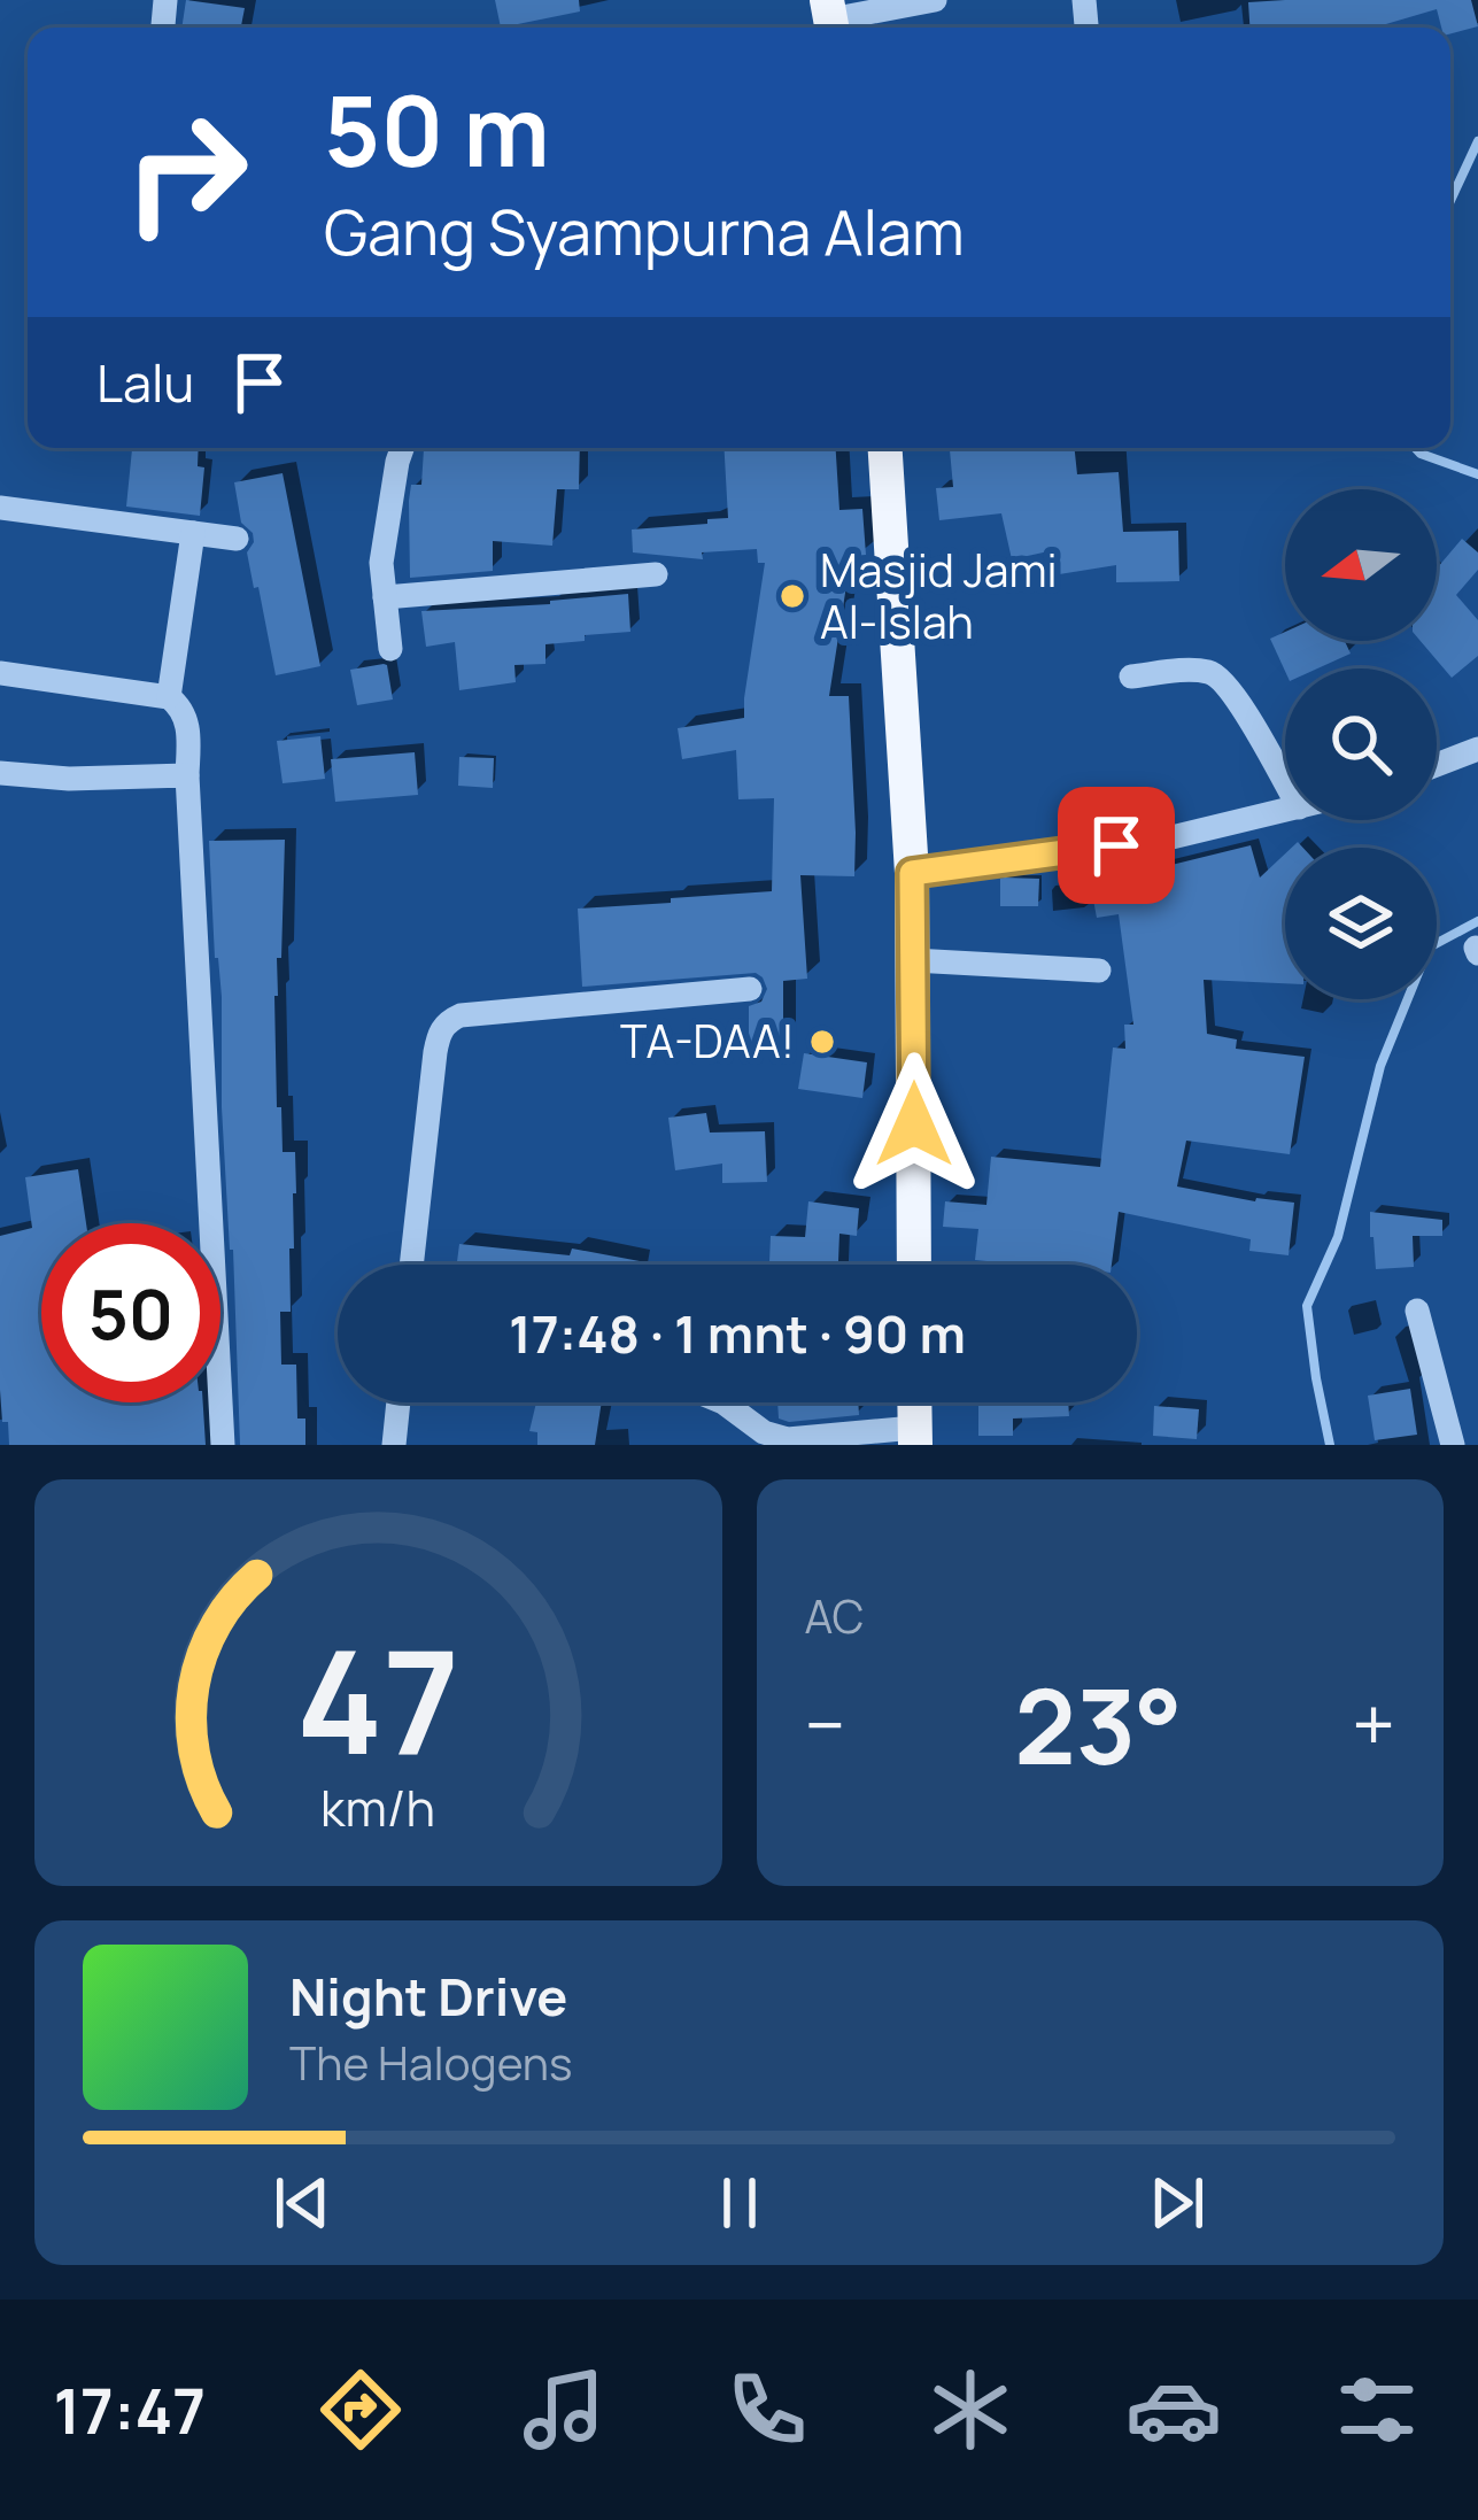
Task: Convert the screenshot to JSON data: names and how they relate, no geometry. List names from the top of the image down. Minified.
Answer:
{"places":["Masjid Jami Al-Islah","TA-DAA!"],"north":"left","page":{"turn":["50 m","Gang Syampurna Alam"],"then":"Lalu","limit":"50","trip":"17:48 · 1 mnt · 90 m","tile":"AC","heat":["−","23°","+"],"song":["Night Drive","The Halogens"],"tabs":"17:47","gauge":["47","km/h"]}}
